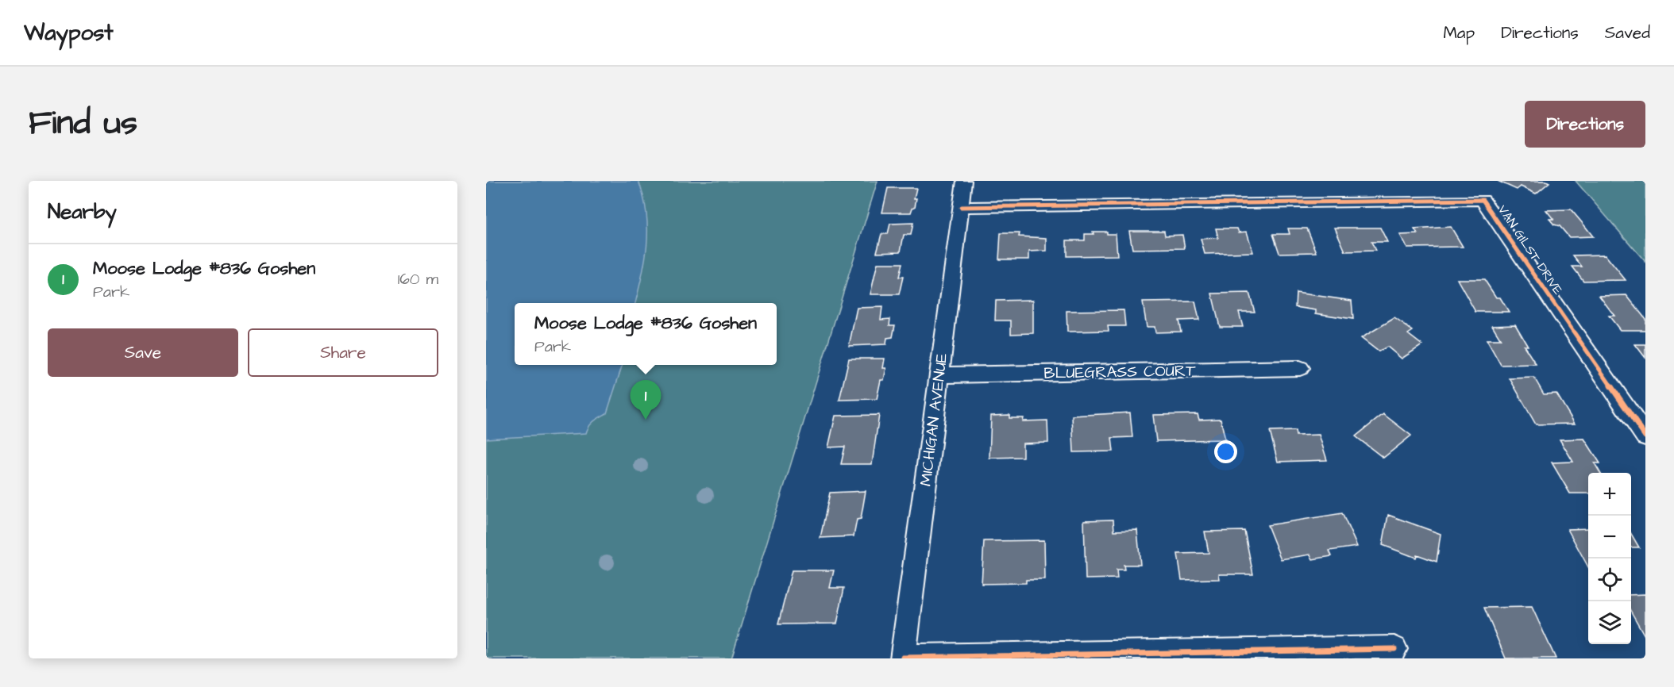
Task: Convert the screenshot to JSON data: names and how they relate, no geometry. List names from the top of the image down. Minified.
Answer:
{"streets":{"street":["VAN GILST DRIVE","BLUEGRASS COURT","MICHIGAN AVENUE"]},"crossings":[["VAN GILST DRIVE","MICHIGAN AVENUE"],["BLUEGRASS COURT","MICHIGAN AVENUE"]],"page":{"header":"Waypost","nav":["Map","Directions","Saved"],"title":"Find us","buttons":["Directions",["Save","Share"]],"heading":"Nearby","list":[{"mark":"1","name":"Moose Lodge #836 Goshen","note":"Park","value":"160 m"}],"popup":["Moose Lodge #836 Goshen","Park"],"pins":"1","map_buttons":["+","−"]}}
